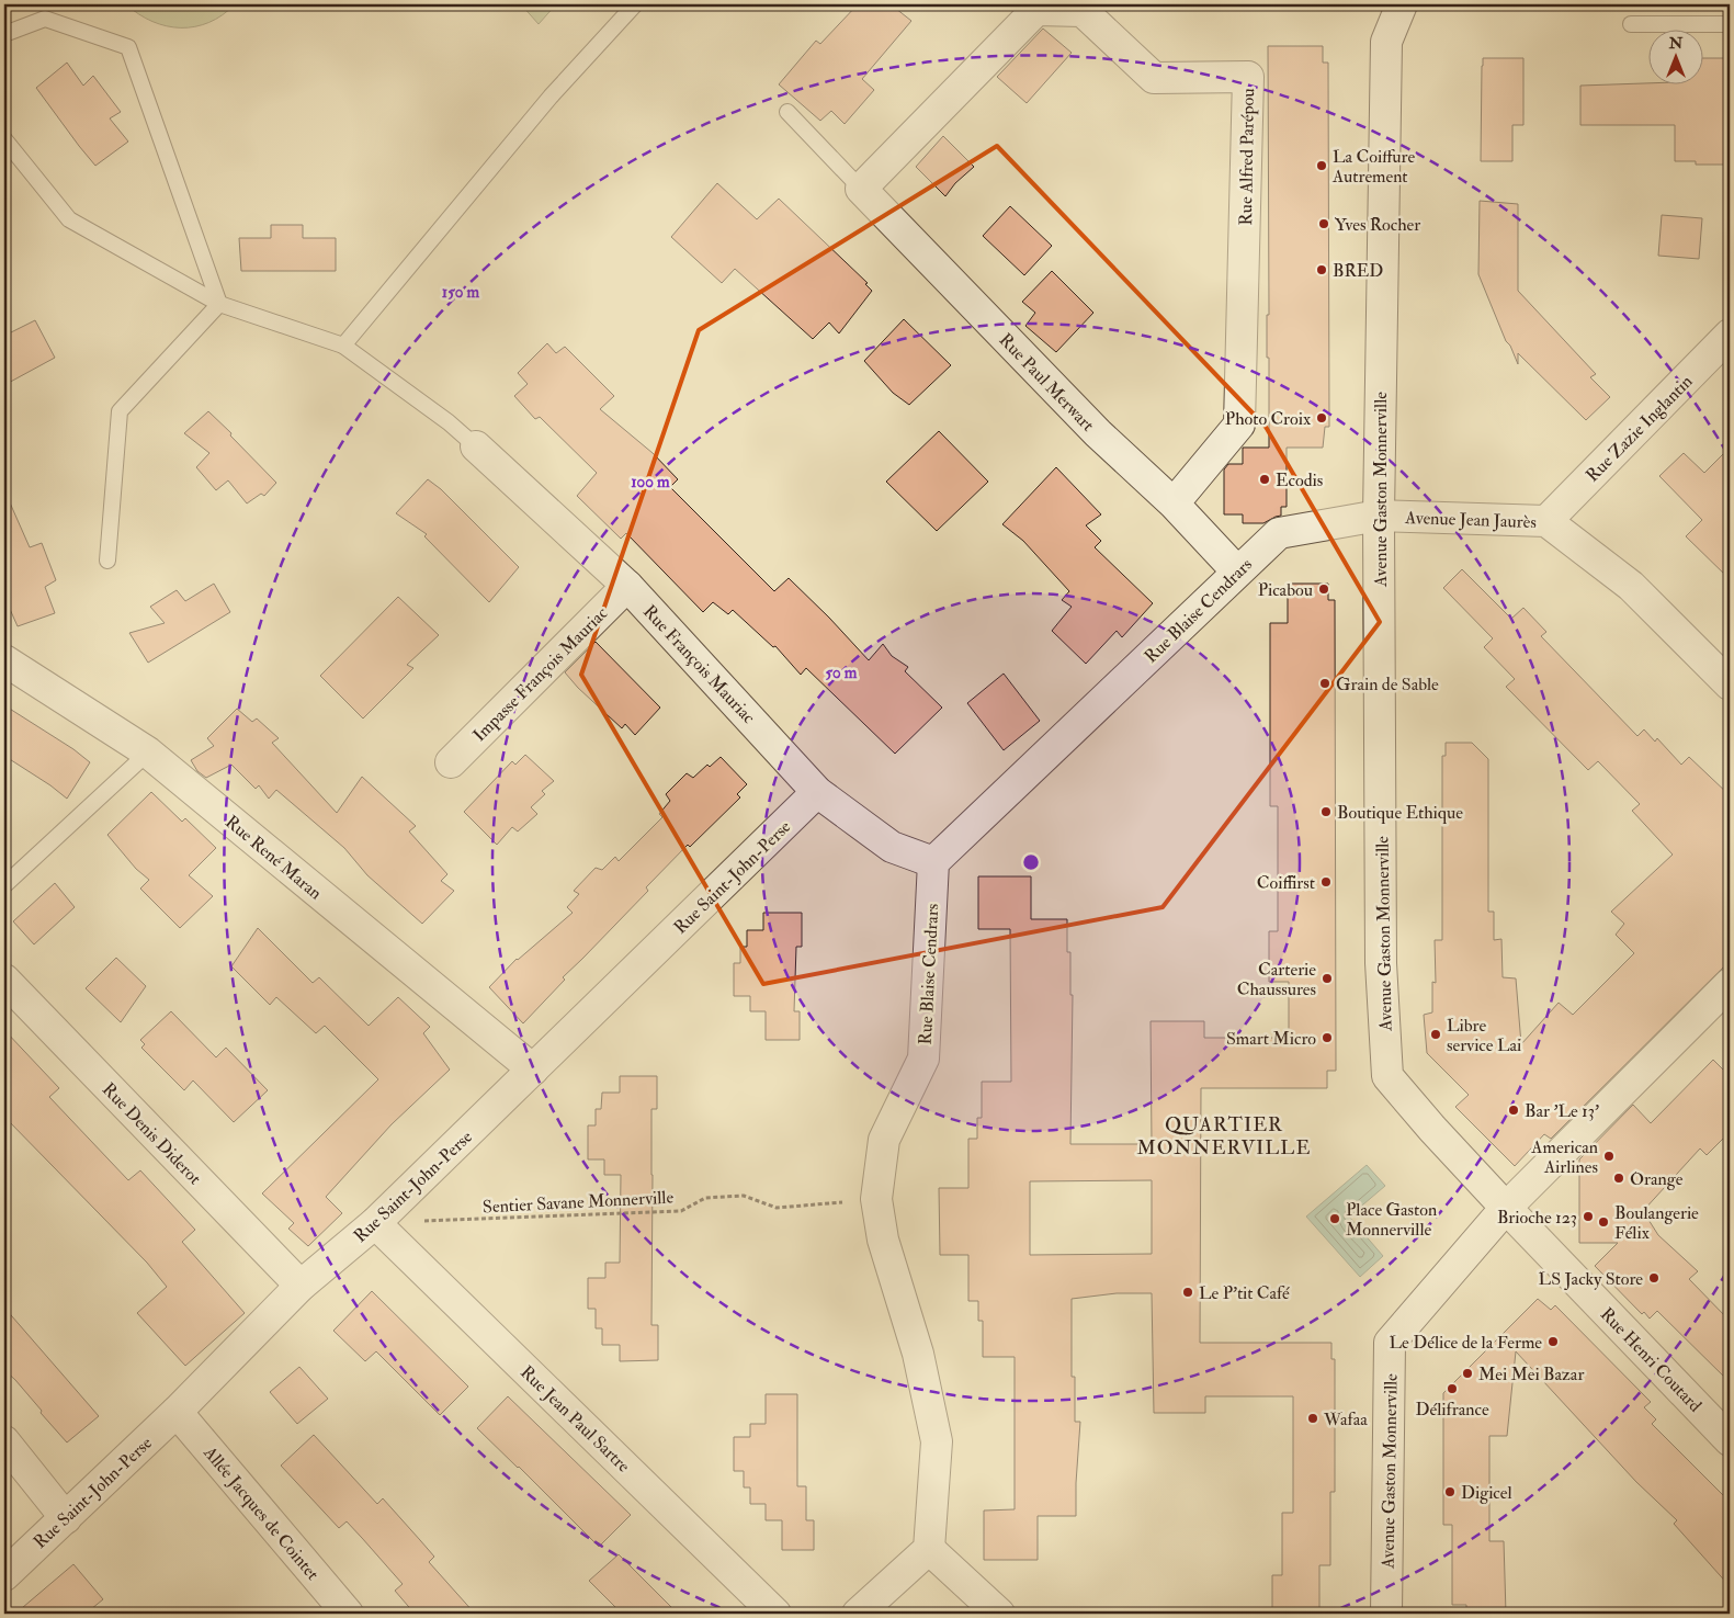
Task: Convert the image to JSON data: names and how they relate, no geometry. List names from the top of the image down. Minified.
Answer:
{"streets":{"street":["Rue Alfred Parépou","Rue Paul Merwart","Rue Zazie Inglantin","Avenue Gaston Monnerville","Avenue Jean Jaurès","Rue Blaise Cendrars","Rue François Mauriac","Impasse François Mauriac","Rue René Maran","Rue Saint-John-Perse","Rue Denis Diderot","Rue Henri Coutard","Rue Jean Paul Sartre","Allée Jacques de Cointet"],"path":["Sentier Savane Monnerville"]},"crossings":[["Rue Alfred Parépou","Rue Paul Merwart"],["Rue Paul Merwart","Rue Blaise Cendrars"],["Rue Zazie Inglantin","Avenue Jean Jaurès"],["Avenue Gaston Monnerville","Avenue Jean Jaurès"],["Avenue Gaston Monnerville","Rue Blaise Cendrars"],["Avenue Gaston Monnerville","Rue Henri Coutard"],["Avenue Jean Jaurès","Rue Blaise Cendrars"],["Rue Blaise Cendrars","Rue François Mauriac"],["Rue Blaise Cendrars","Sentier Savane Monnerville"],["Rue François Mauriac","Impasse François Mauriac"],["Rue François Mauriac","Rue Saint-John-Perse"],["Rue René Maran","Rue Saint-John-Perse"],["Rue Saint-John-Perse","Rue Denis Diderot"],["Rue Saint-John-Perse","Sentier Savane Monnerville"],["Rue Saint-John-Perse","Rue Jean Paul Sartre"],["Rue Saint-John-Perse","Allée Jacques de Cointet"],["Sentier Savane Monnerville","Rue Jean Paul Sartre"]],"districts":["QUARTIER MONNERVILLE"],"places":["La Coiffure Autrement","Yves Rocher","BRED","Photo Croix","Ecodis","Picabou","Grain de Sable","Boutique Ethique","Coiffirst","Carterie Chaussures","Libre service Lai","Smart Micro","Bar 'Le 13'","American Airlines","Orange","Brioche 123","Place Gaston Monnerville","Boulangerie Félix","LS Jacky Store","Le P'tit Café","Le Délice de la Ferme","Mei Mei Bazar","Délifrance","Wafaa","Digicel"],"north":"top","rings":["150 m","100 m","50 m"]}
